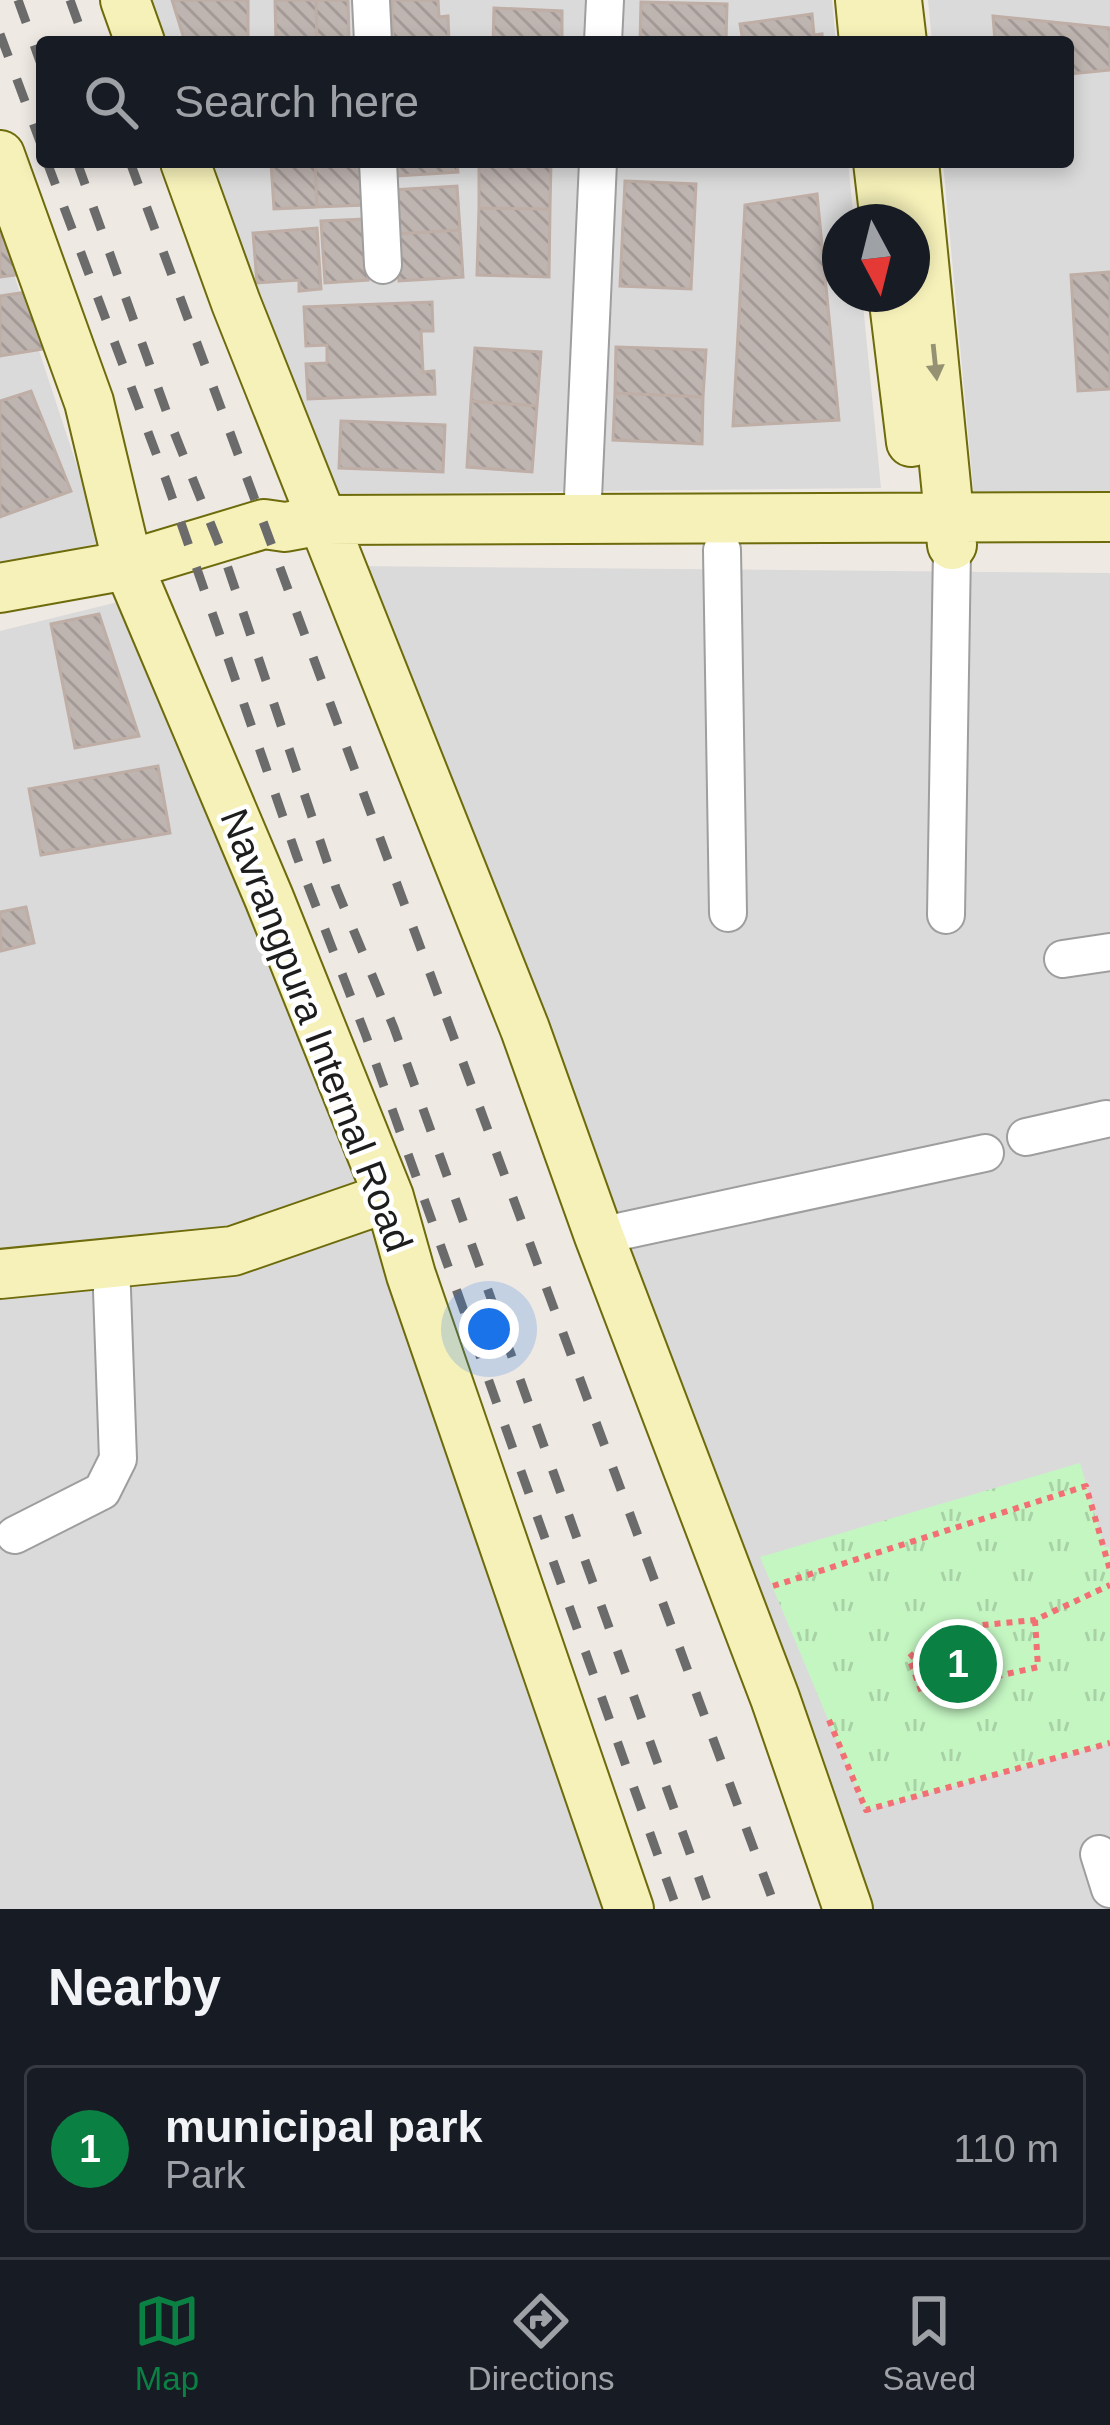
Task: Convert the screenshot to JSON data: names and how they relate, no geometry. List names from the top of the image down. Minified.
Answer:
{"streets":{"street":["Navrangpura Internal Road"]},"north":"bottom","page":{"search":"Search here","pins":"1","heading":"Nearby","list":[{"mark":"1","name":"municipal park","note":"Park","value":"110 m"}],"nav":["Map","Directions","Saved"]}}
